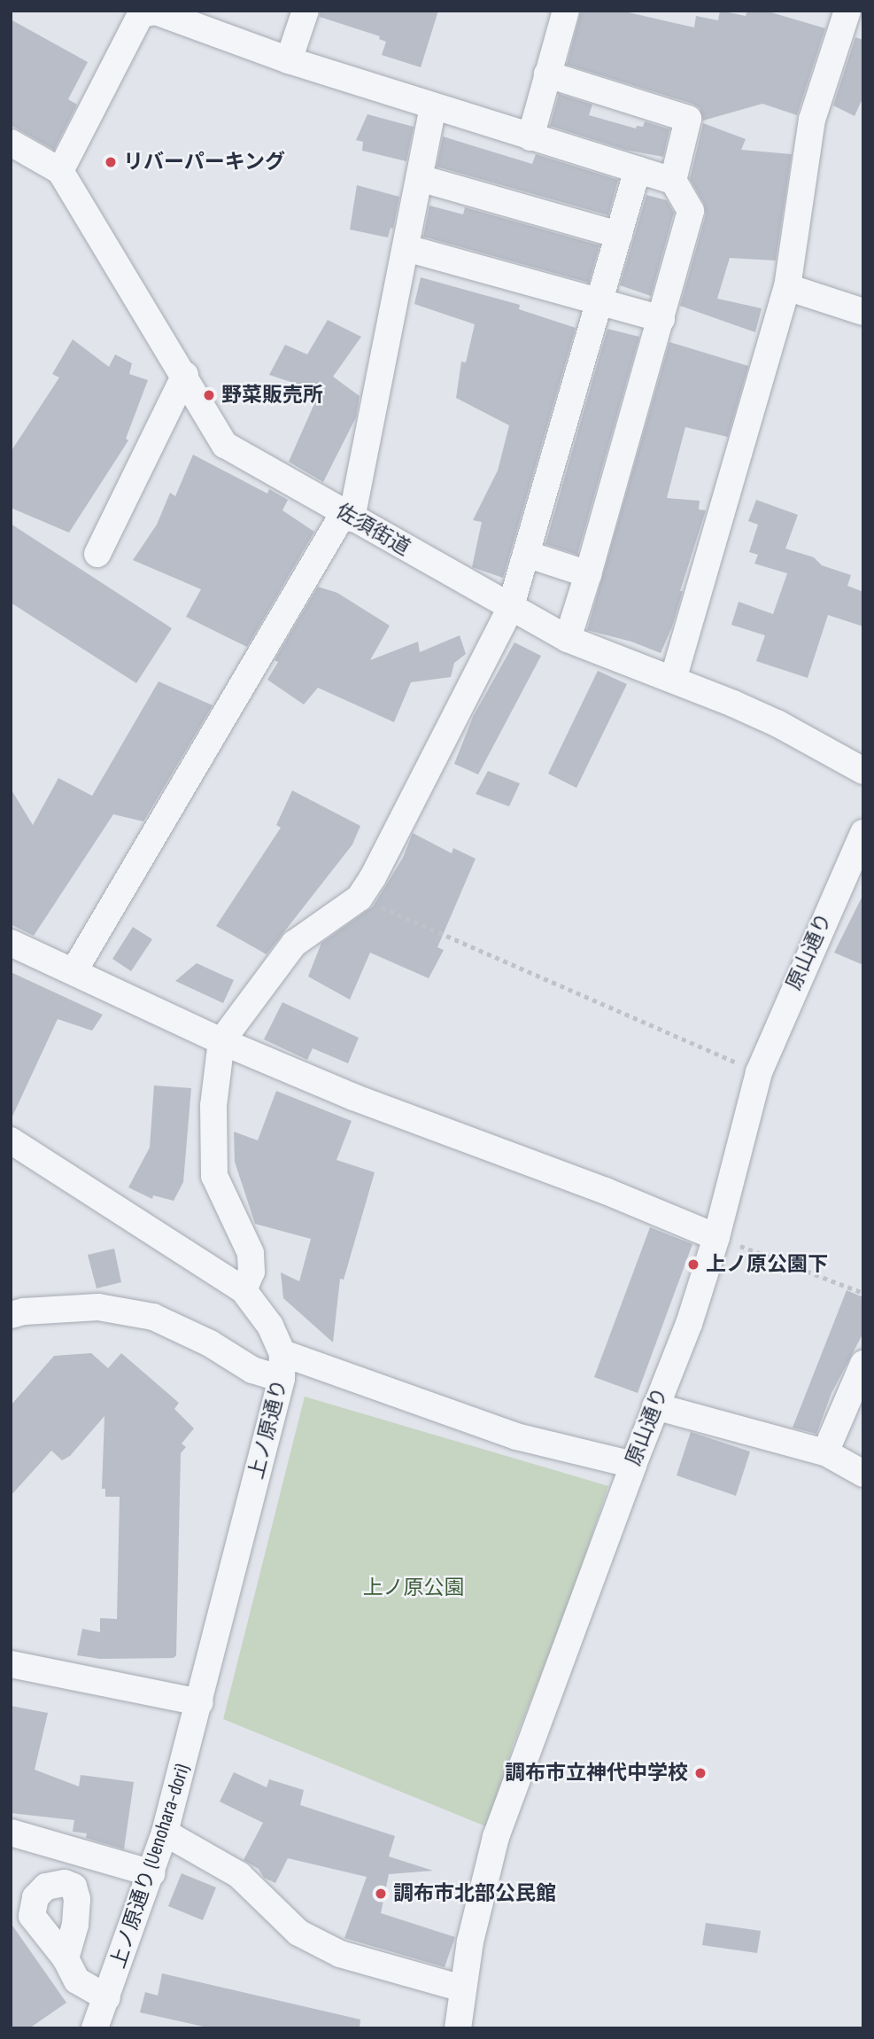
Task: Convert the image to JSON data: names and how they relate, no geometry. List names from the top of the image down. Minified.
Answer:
{"streets":{"street":["佐須街道","原山通り","上ノ原通り","上ノ原通り (Uenohara-dori)"]},"crossings":[["上ノ原通り","上ノ原通り (Uenohara-dori)"]],"parks":["上ノ原公園"],"places":["リバーパーキング","野菜販売所","上ノ原公園下","調布市立神代中学校","調布市北部公民館"]}
